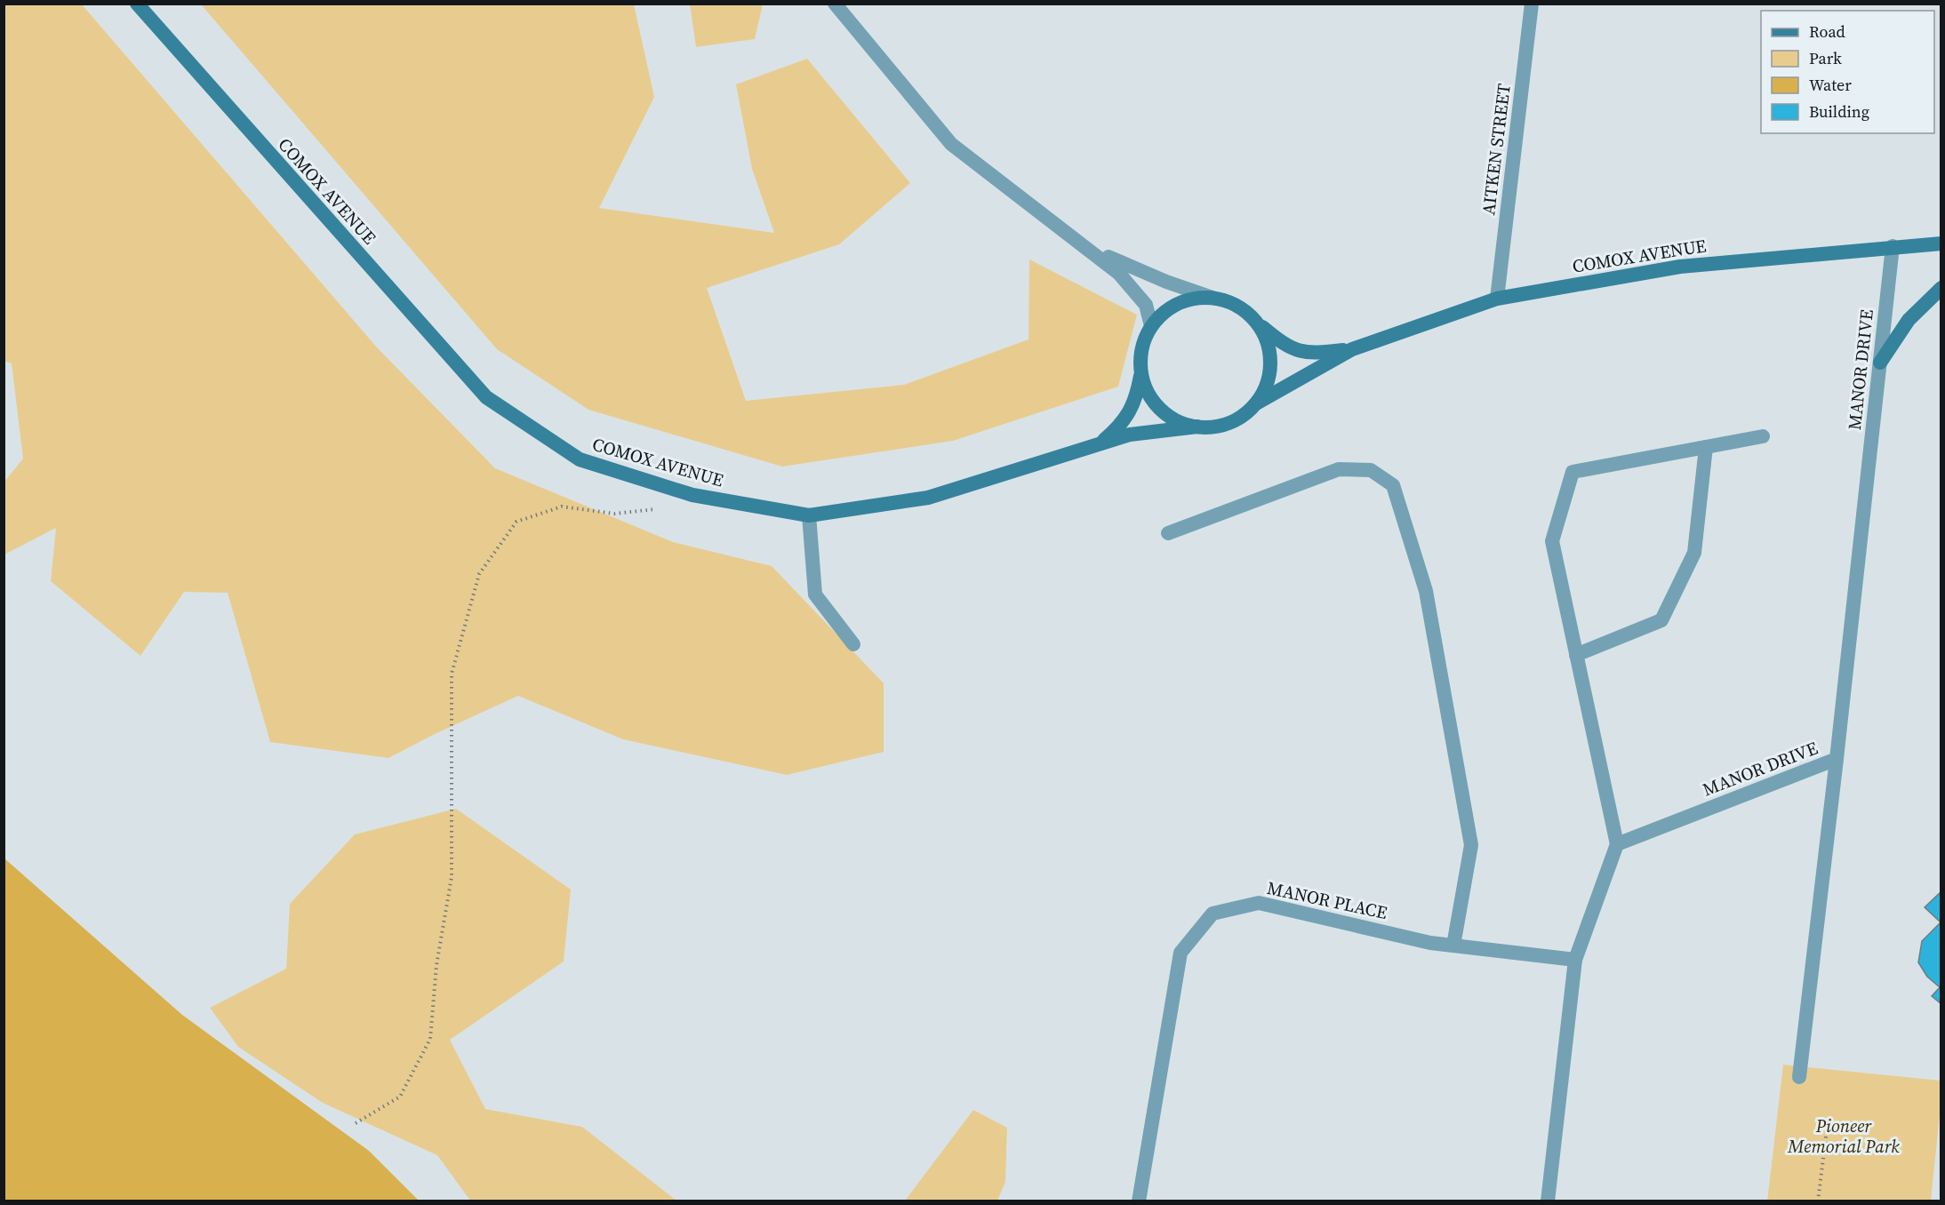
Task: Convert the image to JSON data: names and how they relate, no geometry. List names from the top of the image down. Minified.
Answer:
{"streets":{"main road":["COMOX AVENUE"],"street":["AITKEN STREET","MANOR DRIVE","MANOR PLACE"]},"crossings":[["AITKEN STREET","COMOX AVENUE"],["COMOX AVENUE","MANOR DRIVE"]],"parks":["Pioneer Memorial Park"],"legend":["Road","Park","Water","Building"]}
